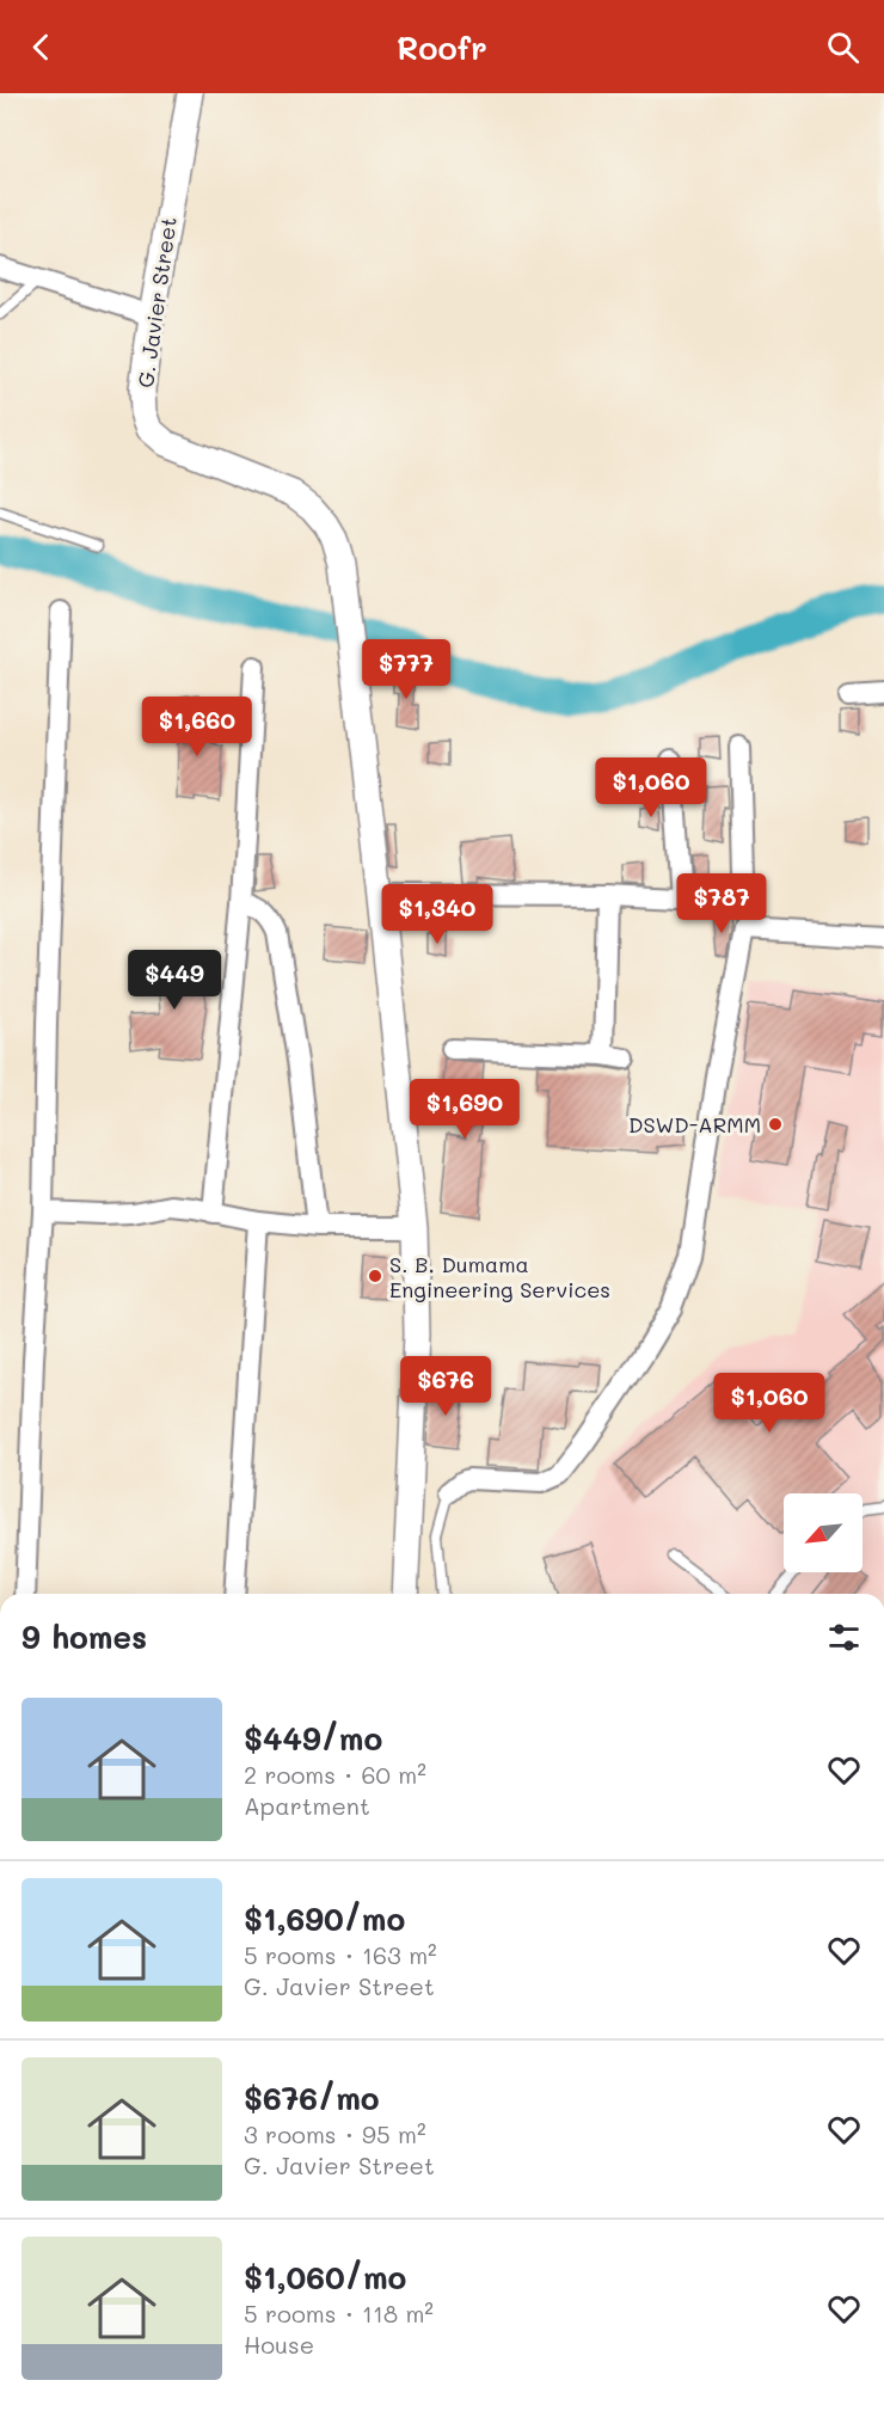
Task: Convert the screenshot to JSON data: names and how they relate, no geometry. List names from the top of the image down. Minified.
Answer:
{"streets":{"street":["G. Javier Street"]},"places":["DSWD-ARMM","S. B. Dumama Engineering Services"],"north":"bottom left","page":{"header":"Roofr","price":["$777","$1,660","$1,060","$787","$1,340","$449","$1,690","$676","$1,060"],"heading":"9 homes","list":[{"name":"$449/mo","note":"2 rooms · 60 m² · Apartment"},{"name":"$1,690/mo","note":"5 rooms · 163 m² · G. Javier Street"},{"name":"$676/mo","note":"3 rooms · 95 m² · G. Javier Street"},{"name":"$1,060/mo","note":"5 rooms · 118 m² · House"}]}}
